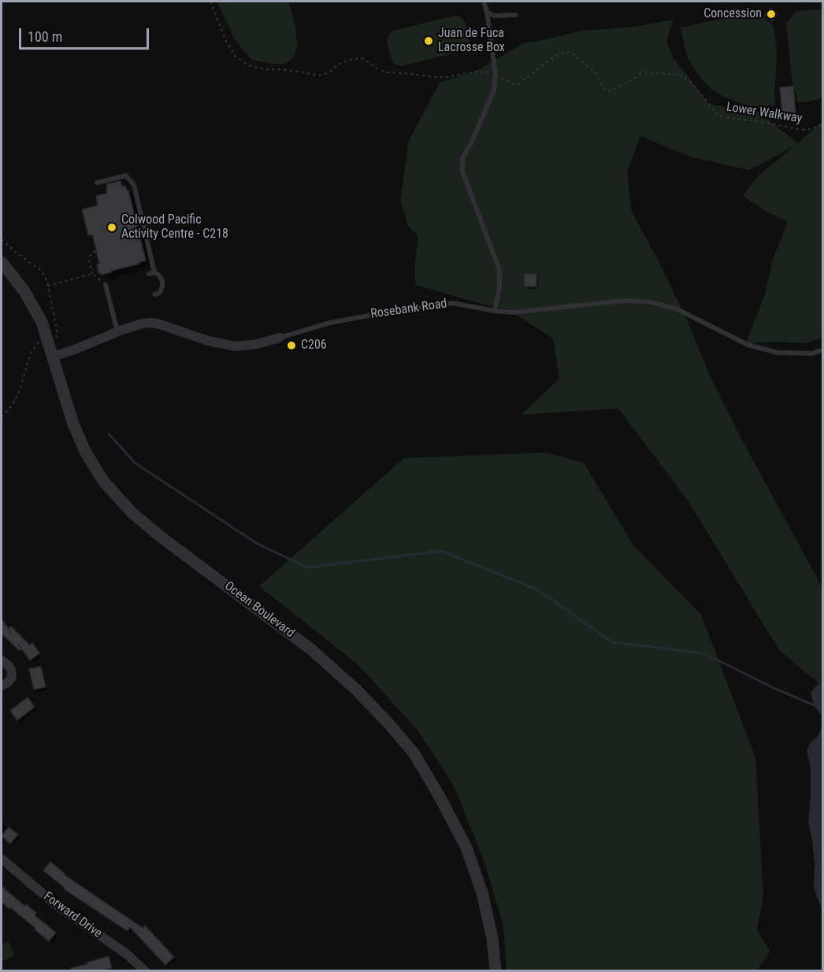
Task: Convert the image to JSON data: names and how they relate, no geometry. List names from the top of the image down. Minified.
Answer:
{"streets":{"street":["Rosebank Road","Ocean Boulevard","Forward Drive"],"path":["Lower Walkway"]},"crossings":[["Rosebank Road","Ocean Boulevard"]],"places":["Concession","Juan de Fuca Lacrosse Box","Colwood Pacific Activity Centre - C218","C206"],"scale_bar":"100 m"}
